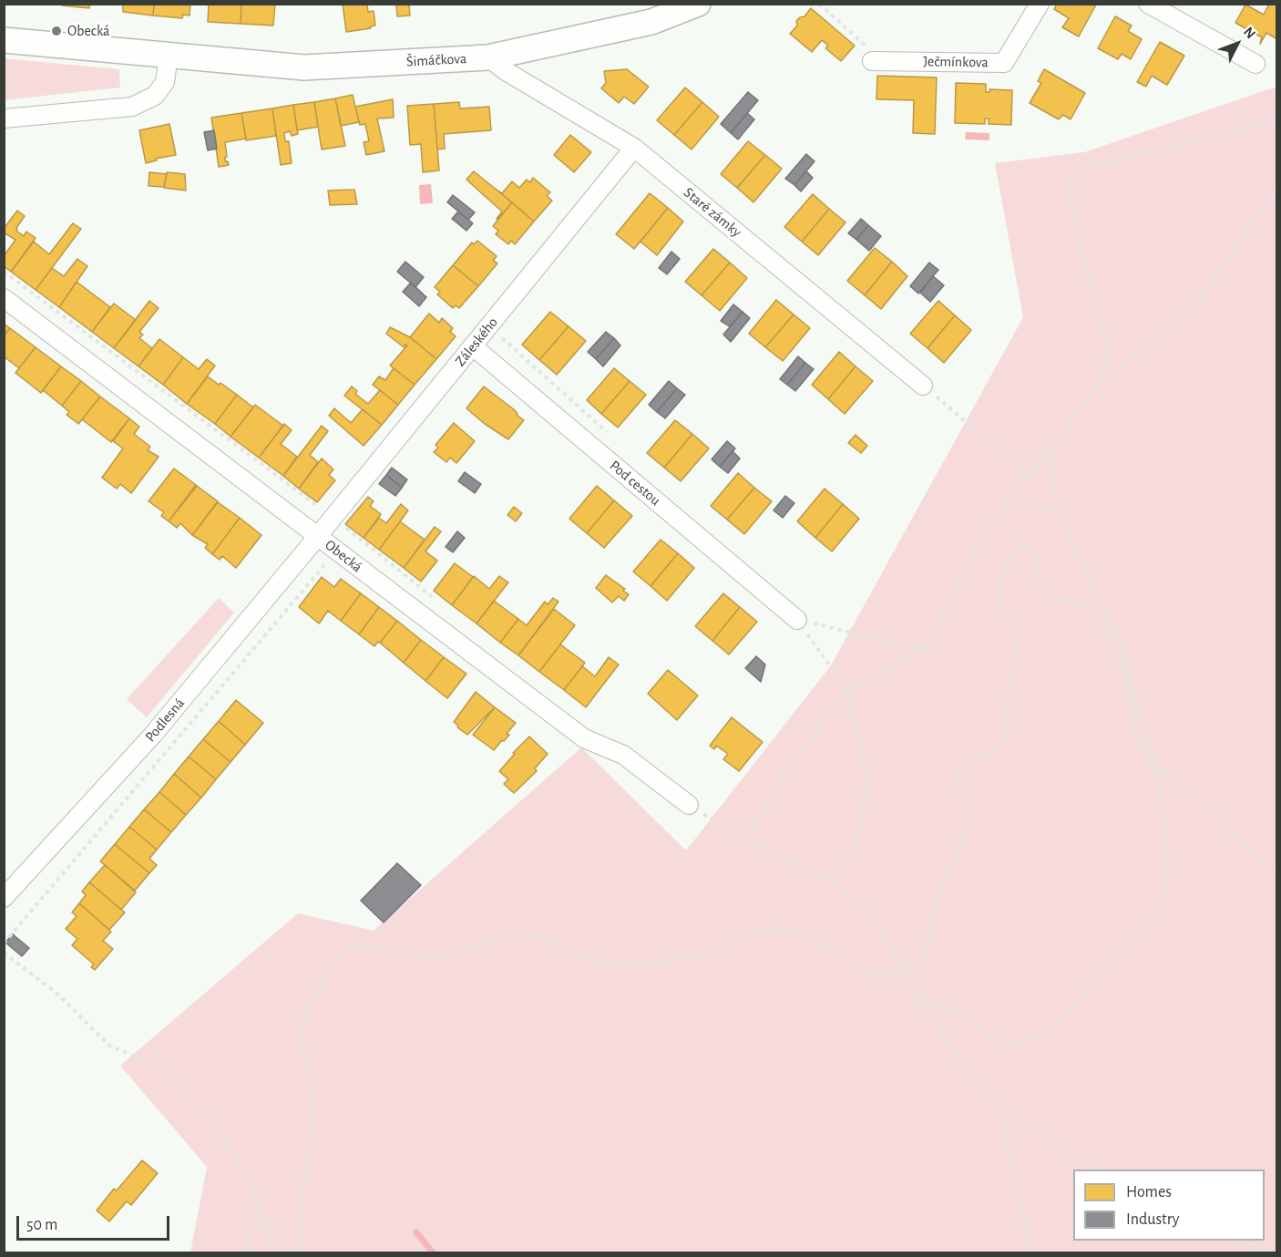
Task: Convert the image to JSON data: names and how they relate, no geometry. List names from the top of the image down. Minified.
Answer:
{"streets":{"street":["Šimáčkova","Ječmínkova","Staré zámky","Záleského","Pod cestou","Obecká","Podlesná"]},"crossings":[["Šimáčkova","Staré zámky"],["Staré zámky","Záleského"],["Záleského","Pod cestou"],["Záleského","Obecká"],["Záleského","Podlesná"],["Obecká","Podlesná"]],"places":["Obecká"],"legend":["Homes","Industry"],"scale_bar":"50 m","north":"top right"}
